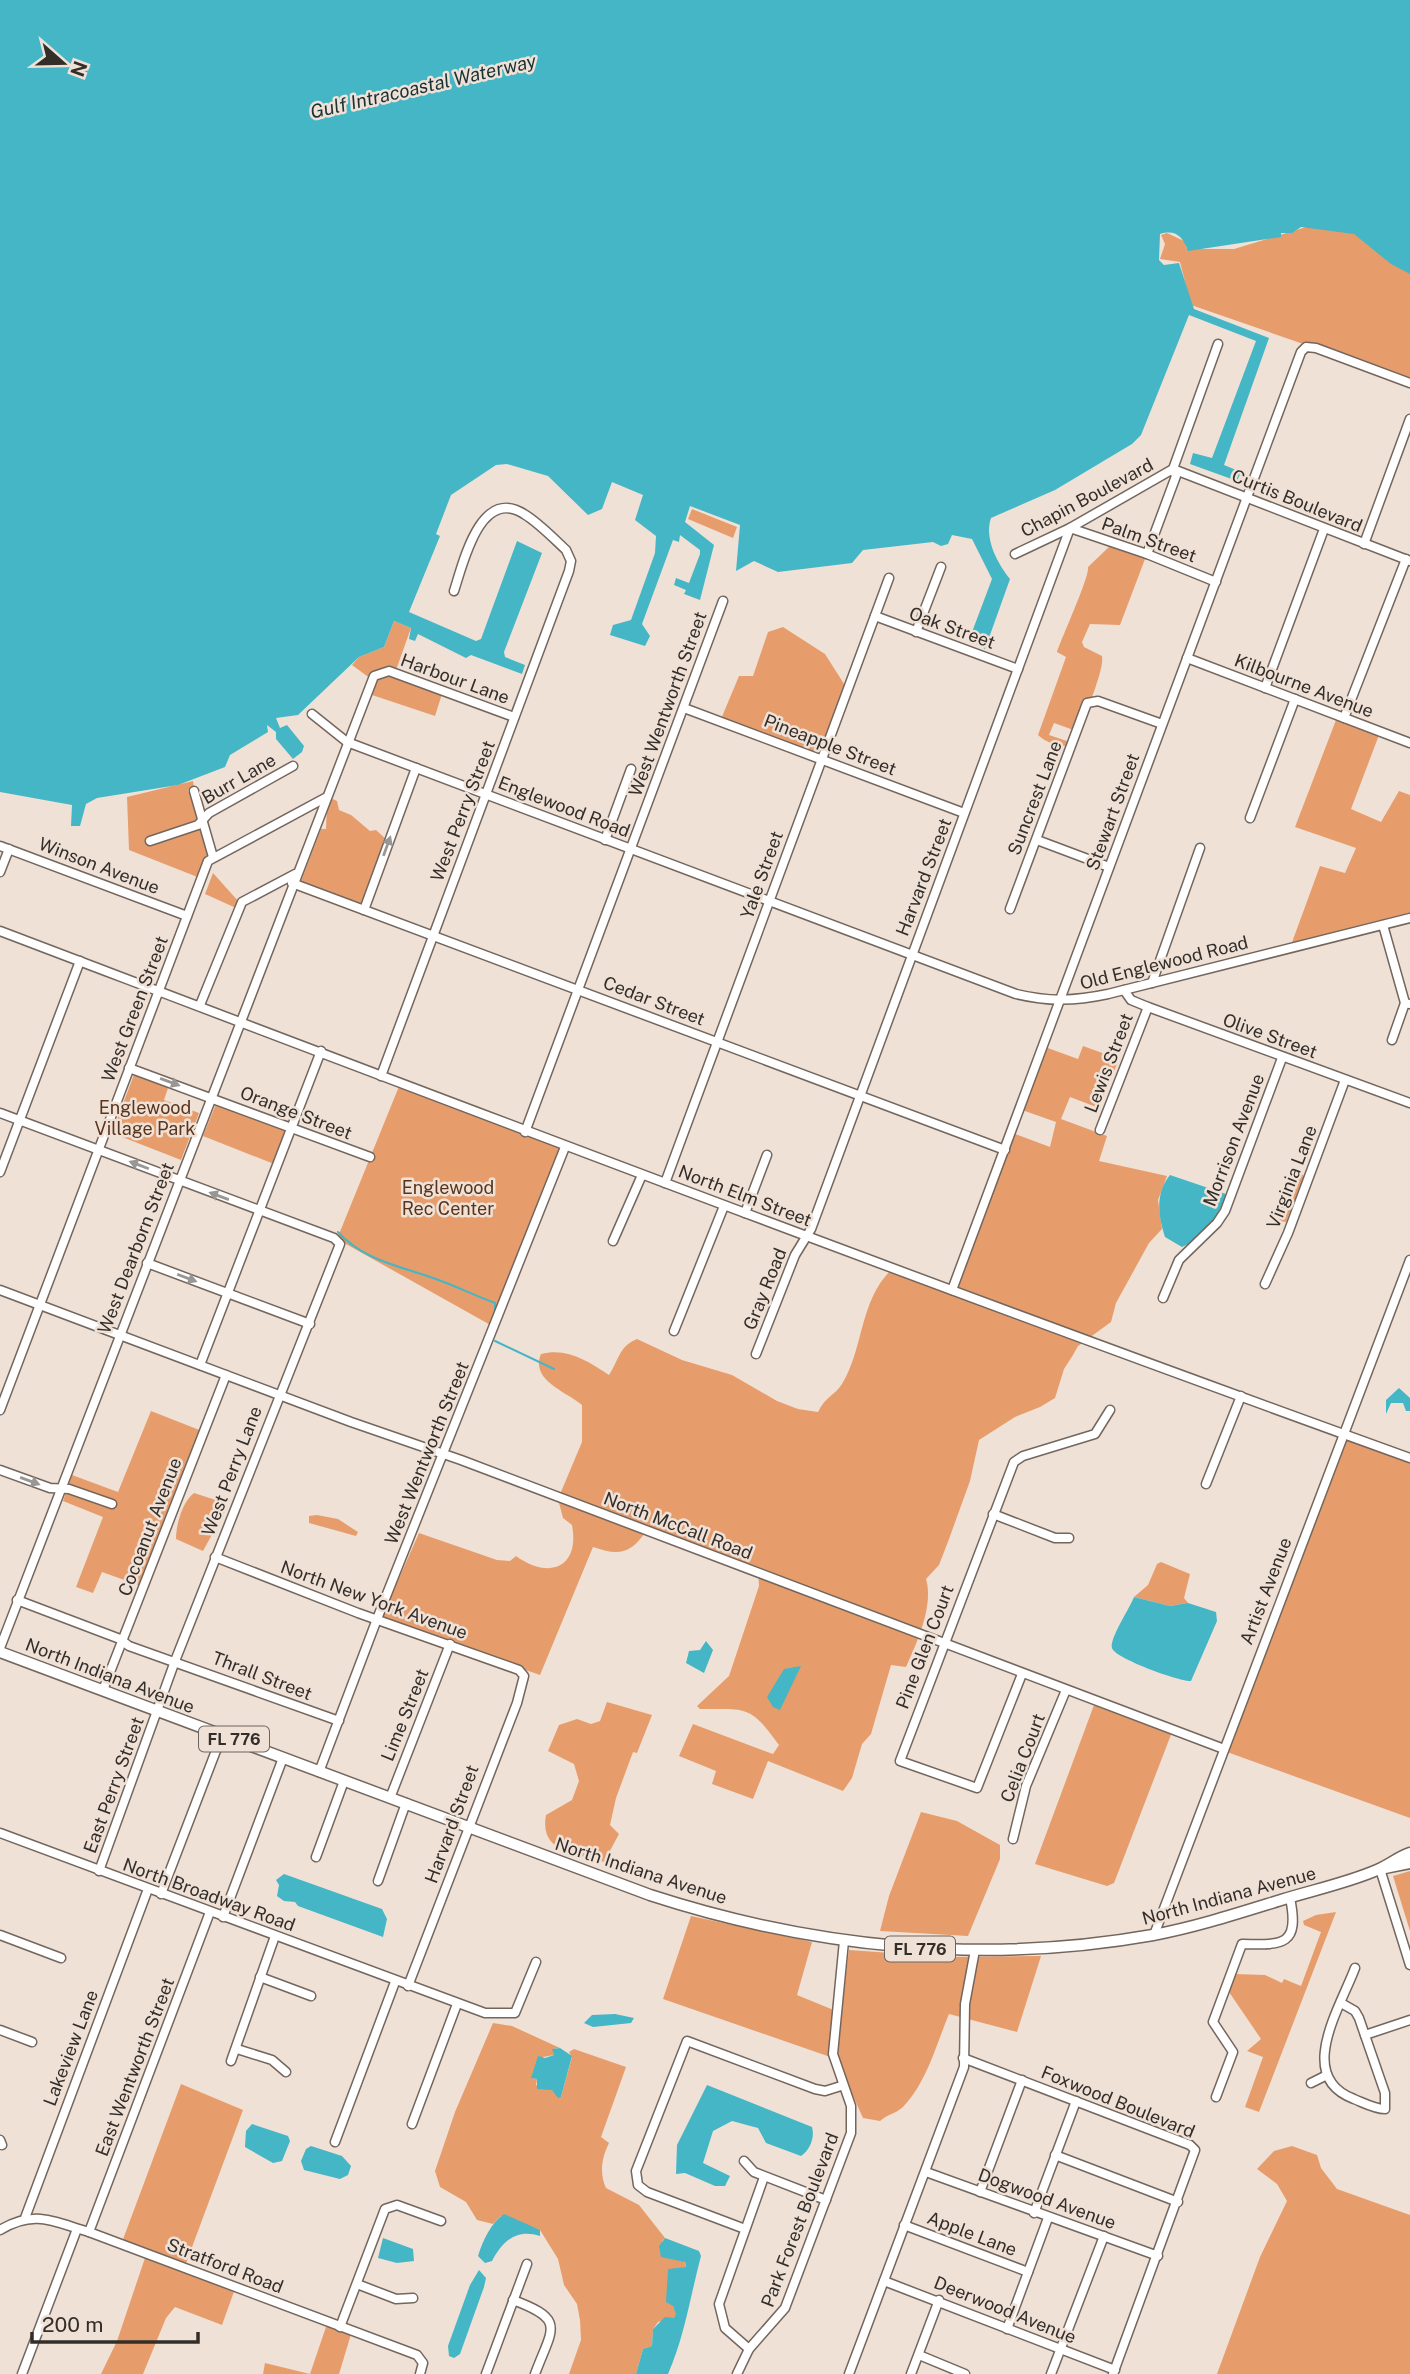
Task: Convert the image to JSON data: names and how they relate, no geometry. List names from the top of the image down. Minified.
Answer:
{"streets":{"main road":["North Indiana Avenue","FL 776"],"street":["Chapin Boulevard","Curtis Boulevard","Palm Street","Oak Street","Harbour Lane","Kilbourne Avenue","West Wentworth Street","Pineapple Street","Burr Lane","Suncrest Lane","Englewood Road","West Perry Street","Stewart Street","Winson Avenue","Yale Street","Harvard Street","Old Englewood Road","Cedar Street","West Green Street","Olive Street","Lewis Street","Orange Street","Morrison Avenue","Virginia Lane","North Elm Street","West Dearborn Street","Gray Road","West Perry Lane","North McCall Road","Cocoanut Avenue","Artist Avenue","North New York Avenue","Pine Glen Court","Thrall Street","Lime Street","Celia Court","East Perry Street","North Broadway Road","Lakeview Lane","East Wentworth Street","Foxwood Boulevard","Dogwood Avenue","Park Forest Boulevard","Apple Lane","Stratford Road","Deerwood Avenue"]},"crossings":[["Chapin Boulevard","Curtis Boulevard"],["Chapin Boulevard","Palm Street"],["Chapin Boulevard","Harvard Street"],["Curtis Boulevard","Stewart Street"],["Palm Street","Stewart Street"],["Palm Street","Harvard Street"],["Oak Street","Yale Street"],["Oak Street","Harvard Street"],["Harbour Lane","West Perry Street"],["Harbour Lane","West Dearborn Street"],["Kilbourne Avenue","Stewart Street"],["West Wentworth Street","Pineapple Street"],["West Wentworth Street","Englewood Road"],["West Wentworth Street","Cedar Street"],["West Wentworth Street","North Elm Street"],["West Wentworth Street","North McCall Road"],["West Wentworth Street","North New York Avenue"],["West Wentworth Street","North Indiana Avenue"],["West Wentworth Street","Thrall Street"],["Pineapple Street","Yale Street"],["Pineapple Street","Harvard Street"],["Suncrest Lane","Stewart Street"],["Englewood Road","West Perry Street"],["Englewood Road","Yale Street"],["Englewood Road","Old Englewood Road"],["Englewood Road","West Dearborn Street"],["West Perry Street","Cedar Street"],["West Perry Street","North Elm Street"],["Stewart Street","Old Englewood Road"],["Stewart Street","Cedar Street"],["Stewart Street","North Elm Street"],["Winson Avenue","West Green Street"],["Yale Street","Old Englewood Road"],["Yale Street","Cedar Street"],["Yale Street","North Elm Street"],["Harvard Street","Old Englewood Road"],["Harvard Street","Cedar Street"],["Harvard Street","North Elm Street"],["Harvard Street","Gray Road"],["Harvard Street","North New York Avenue"],["Harvard Street","North Indiana Avenue"],["Harvard Street","North Broadway Road"],["Old Englewood Road","Olive Street"],["Cedar Street","West Dearborn Street"],["West Green Street","Orange Street"],["West Green Street","North Elm Street"],["West Green Street","North McCall Road"],["Olive Street","Lewis Street"],["Olive Street","Morrison Avenue"],["Olive Street","Virginia Lane"],["Orange Street","West Dearborn Street"],["North Elm Street","West Dearborn Street"],["North Elm Street","Gray Road"],["North Elm Street","Artist Avenue"],["West Dearborn Street","North McCall Road"],["West Dearborn Street","North Indiana Avenue"],["West Dearborn Street","Thrall Street"],["West Perry Lane","North McCall Road"],["West Perry Lane","North New York Avenue"],["West Perry Lane","North Indiana Avenue"],["West Perry Lane","Thrall Street"],["West Perry Lane","East Perry Street"],["North McCall Road","Cocoanut Avenue"],["North McCall Road","Artist Avenue"],["North McCall Road","Pine Glen Court"],["North McCall Road","Celia Court"],["Cocoanut Avenue","North Indiana Avenue"],["Cocoanut Avenue","Thrall Street"],["Artist Avenue","North Indiana Avenue"],["North New York Avenue","Lime Street"],["North Indiana Avenue","Lime Street"],["North Indiana Avenue","East Perry Street"],["North Indiana Avenue","Park Forest Boulevard"],["East Perry Street","North Broadway Road"],["North Broadway Road","Lakeview Lane"],["North Broadway Road","East Wentworth Street"],["Lakeview Lane","Stratford Road"],["East Wentworth Street","Stratford Road"],["Foxwood Boulevard","Dogwood Avenue"],["Foxwood Boulevard","Deerwood Avenue"]],"water":["Gulf Intracoastal Waterway"],"parks":["Englewood Village Park","Englewood Rec Center"],"scale_bar":"200 m","north":"right"}
